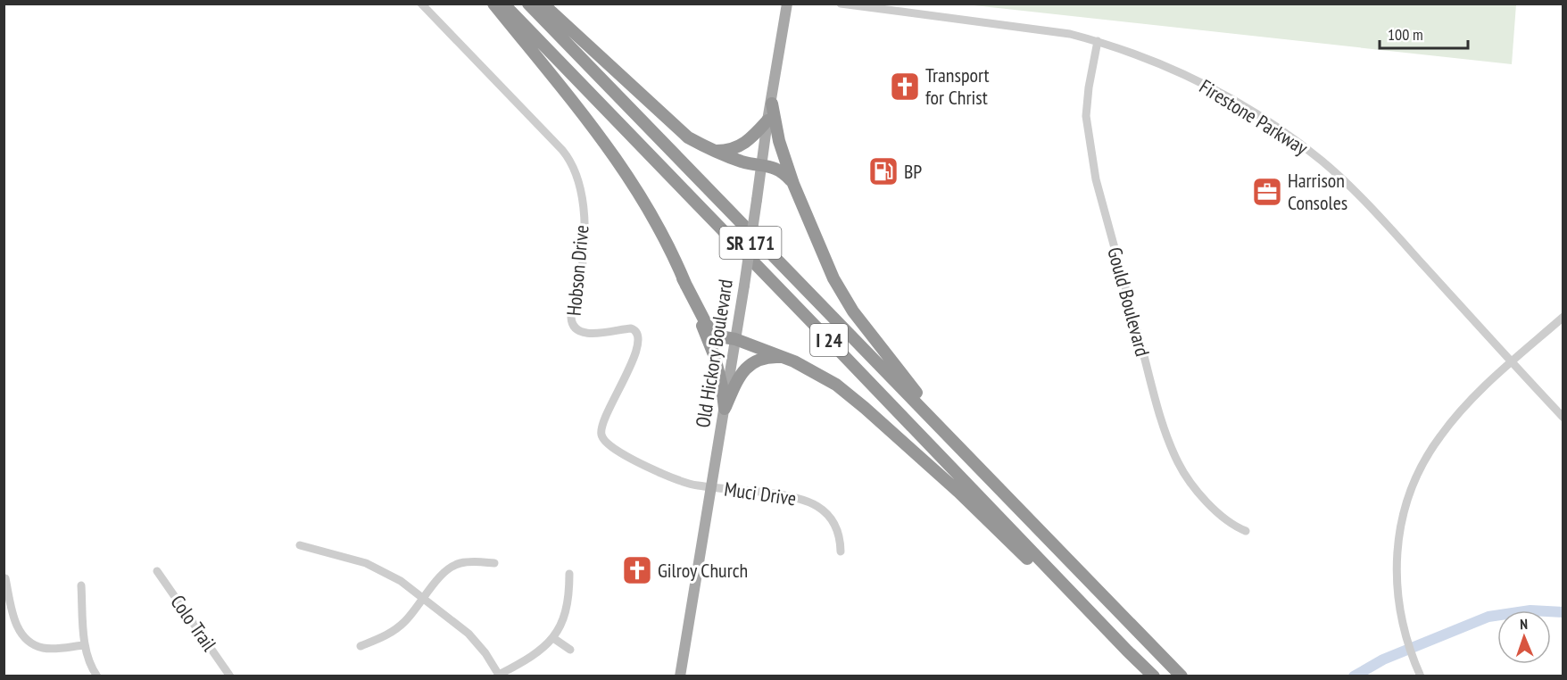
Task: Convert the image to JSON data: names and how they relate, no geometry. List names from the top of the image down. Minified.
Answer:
{"streets":{"highway":["I 24"],"main road":["SR 171","Old Hickory Boulevard"],"street":["Firestone Parkway","Hobson Drive","Gould Boulevard","Muci Drive","Colo Trail"]},"crossings":[["Firestone Parkway","Gould Boulevard"],["Hobson Drive","Old Hickory Boulevard"],["Hobson Drive","Muci Drive"],["Old Hickory Boulevard","Muci Drive"]],"places":{"church":["Transport for Christ","Gilroy Church"],"fuel station":["BP"],"office":["Harrison Consoles"]},"scale_bar":"100 m","north":"top"}
